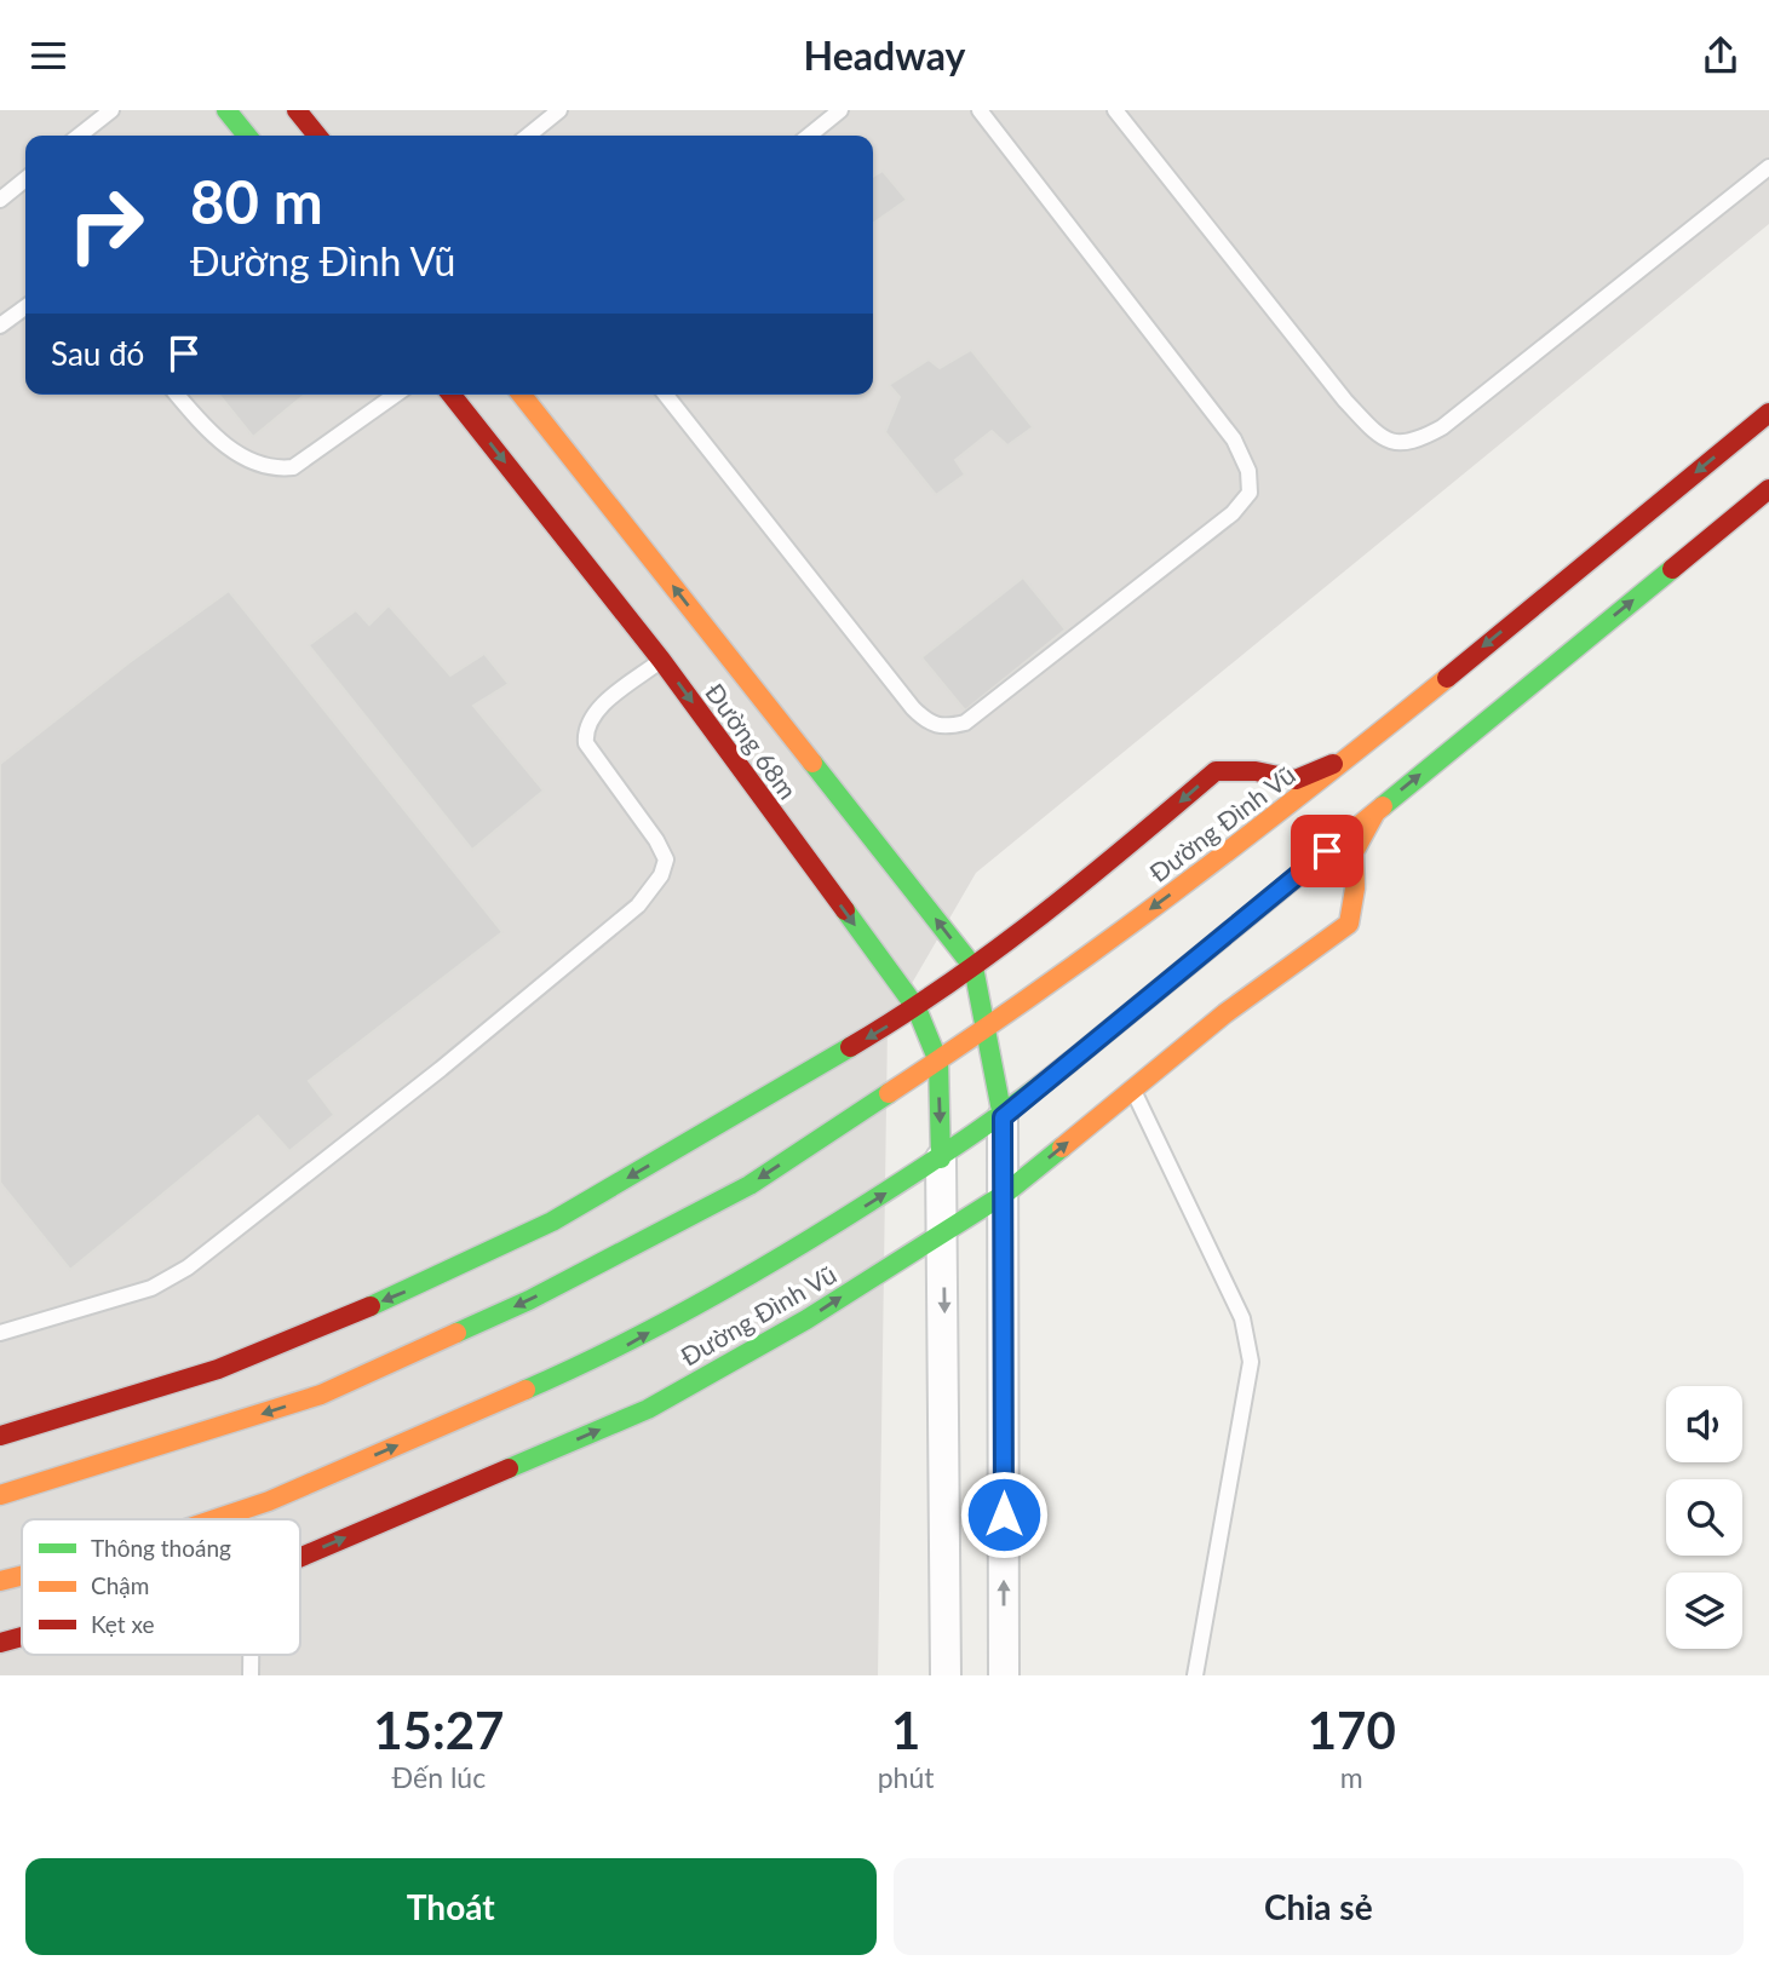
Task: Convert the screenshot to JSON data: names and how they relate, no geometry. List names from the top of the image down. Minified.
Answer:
{"streets":{"main road":["Đường 68m","Đường Đình Vũ"]},"crossings":[["Đường 68m","Đường Đình Vũ"]],"legend":["Thông thoáng","Chậm","Kẹt xe"],"page":{"header":"Headway","turn":["80 m","Đường Đình Vũ"],"then":"Sau đó","eta":["15:27","Đến lúc","1","phút","170","m"],"buttons":["Thoát","Chia sẻ"]}}
